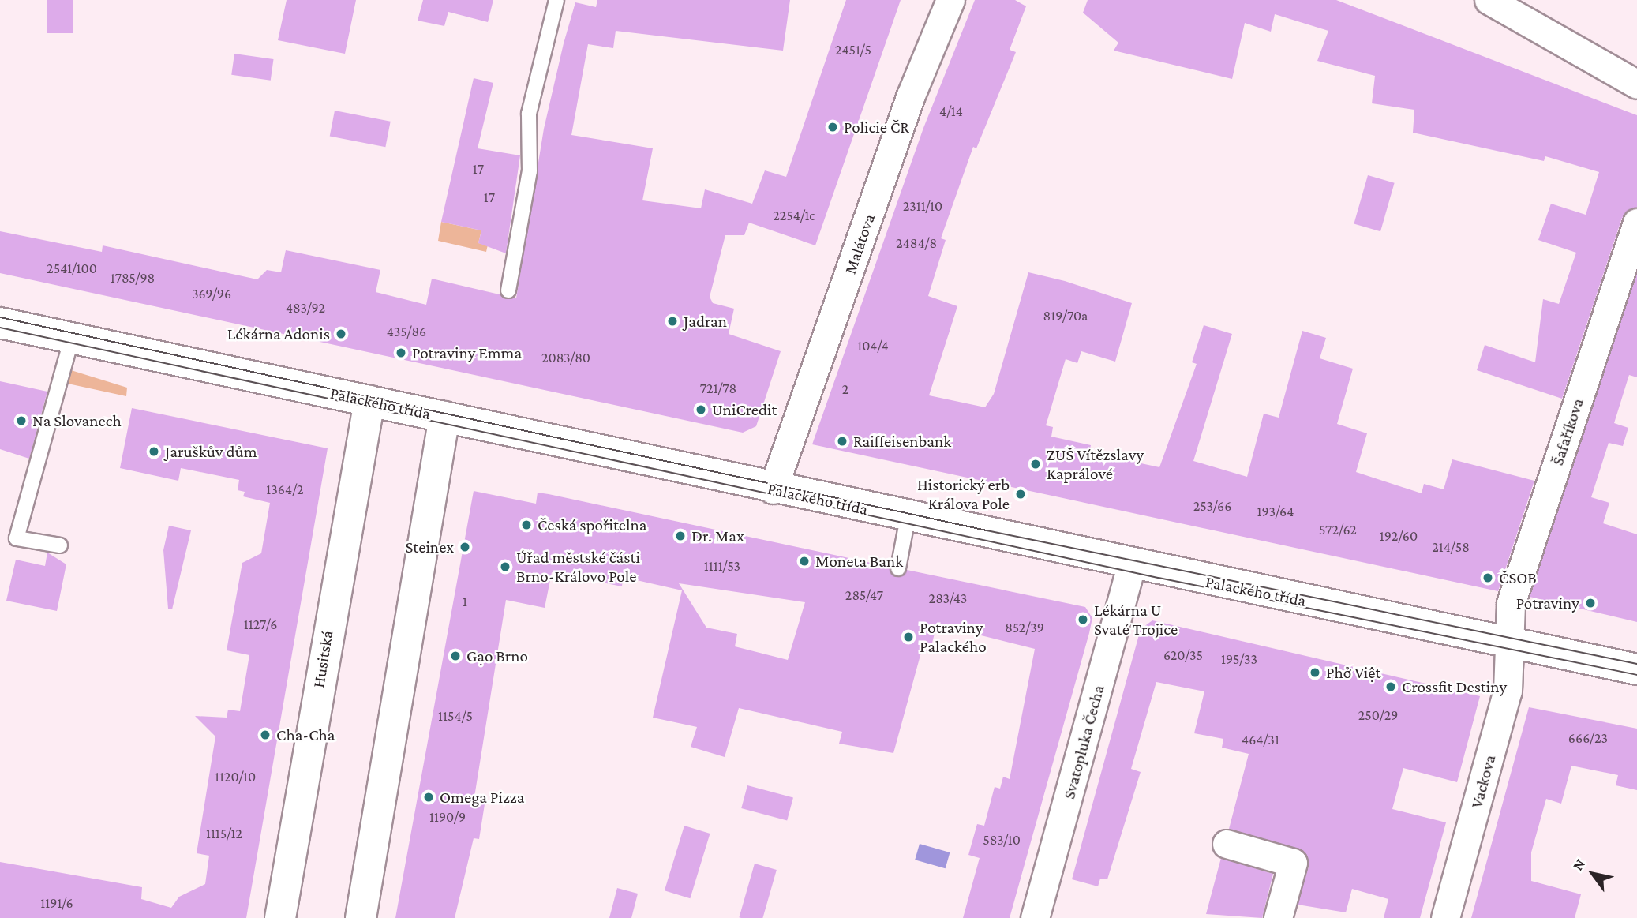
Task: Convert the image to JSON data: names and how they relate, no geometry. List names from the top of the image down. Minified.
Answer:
{"streets":{"street":["Malátova","Palackého třída","Šafaříkova","Husitská","Svatopluka Čecha","Vackova"]},"crossings":[["Malátova","Palackého třída"],["Palackého třída","Šafaříkova"],["Palackého třída","Husitská"],["Palackého třída","Svatopluka Čecha"],["Palackého třída","Vackova"],["Šafaříkova","Vackova"]],"places":["Policie ČR","Jadran","Lékárna Adonis","Potraviny Emma","UniCredit","Na Slovanech","Raiffeisenbank","Jaruškův dům","ZUŠ Vítězslavy Kaprálové","Historický erb Králova Pole","Česká spořitelna","Dr. Max","Steinex","Moneta Bank","Úřad městské části Brno-Královo Pole","ČSOB","Potraviny","Lékárna U Svaté Trojice","Potraviny Palackého","Gạo Brno","Phở Việt","Crossfit Destiny","Cha-Cha","Omega Pizza"],"house_numbers":["2451/5","4/14","17","17","2311/10","2254/1c","2484/8","2541/100","1785/98","369/96","483/92","819/70a","435/86","104/4","2083/80","721/78","2","1364/2","253/66","193/64","572/62","192/60","214/58","1111/53","285/47","283/43","1","1127/6","852/39","620/35","195/33","250/29","1154/5","666/23","464/31","1120/10","1190/9","1115/12","583/10","1191/6"],"north":"top left"}
